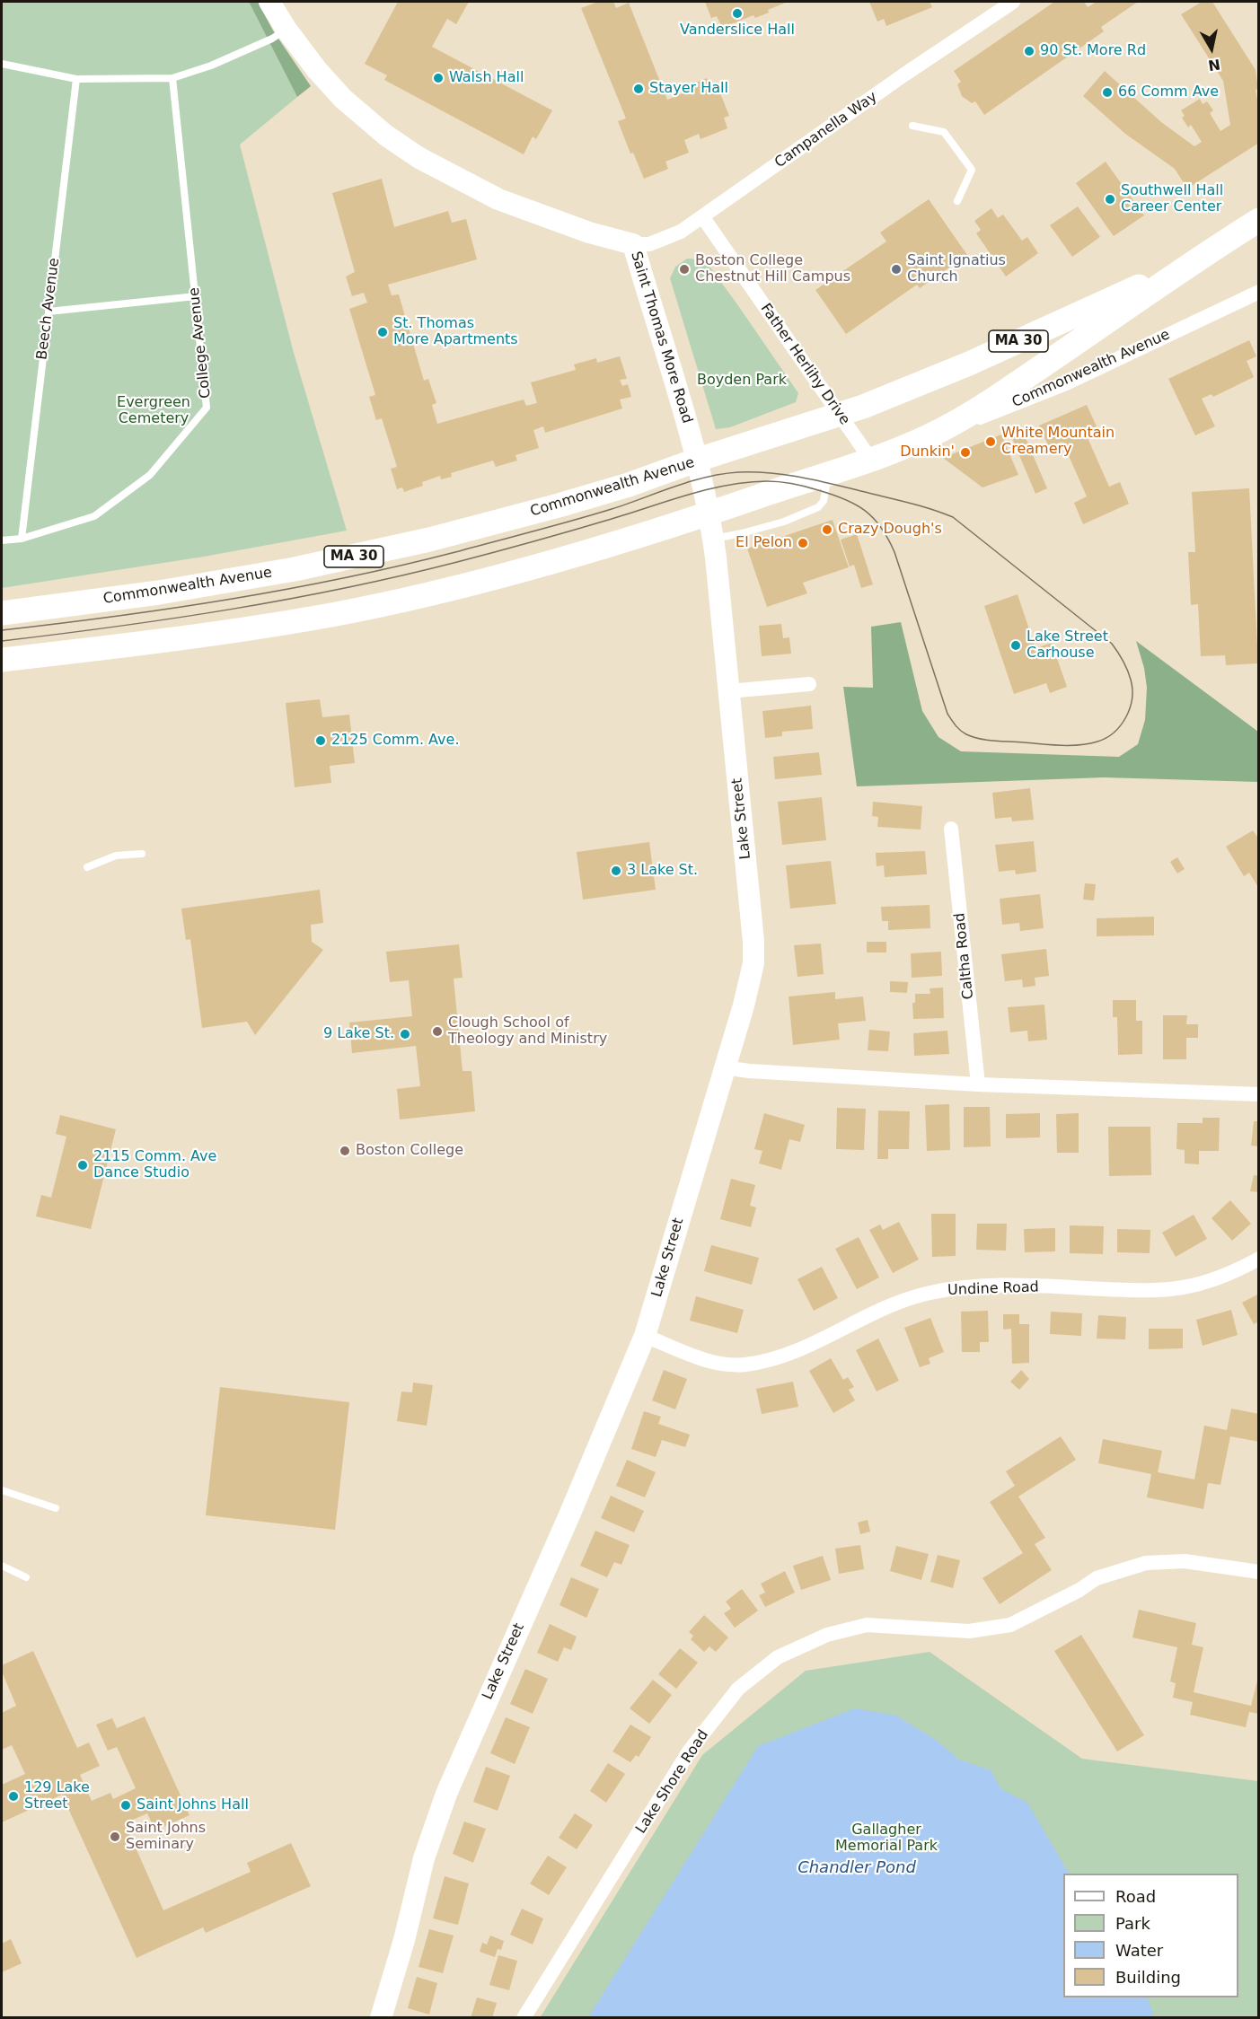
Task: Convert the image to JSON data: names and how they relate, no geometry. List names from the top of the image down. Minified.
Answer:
{"streets":{"main road":["MA 30","Commonwealth Avenue"],"street":["Campanella Way","Saint Thomas More Road","Father Herlihy Drive","Lake Street","Caltha Road","Undine Road","Lake Shore Road"],"lane":["Beech Avenue","College Avenue"]},"crossings":[["Campanella Way","Saint Thomas More Road"],["Campanella Way","Father Herlihy Drive"],["Beech Avenue","College Avenue"],["Saint Thomas More Road","Commonwealth Avenue"],["Saint Thomas More Road","Lake Street"],["Father Herlihy Drive","Commonwealth Avenue"],["Commonwealth Avenue","Lake Street"],["Lake Street","Undine Road"]],"water":["Chandler Pond"],"parks":["Boyden Park","Evergreen Cemetery","Gallagher Memorial Park"],"places":["Vanderslice Hall","90 St. More Rd","Walsh Hall","Stayer Hall","66 Comm Ave","Southwell Hall Career Center","Boston College Chestnut Hill Campus","Saint Ignatius Church","St. Thomas More Apartments","White Mountain Creamery","Dunkin'","Crazy Dough's","El Pelon","Lake Street Carhouse","2125 Comm. Ave.","3 Lake St.","Clough School of Theology and Ministry","9 Lake St.","Boston College","2115 Comm. Ave Dance Studio","129 Lake Street","Saint Johns Hall","Saint Johns Seminary"],"legend":["Road","Park","Water","Building"],"north":"bottom"}
